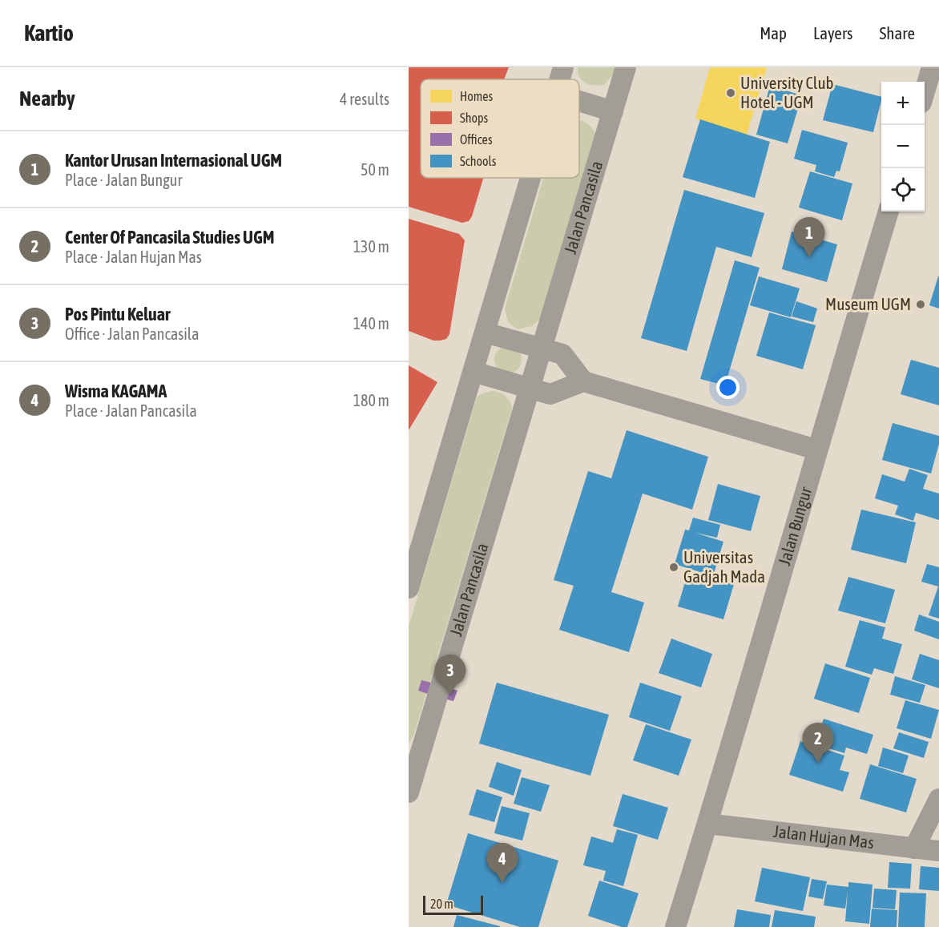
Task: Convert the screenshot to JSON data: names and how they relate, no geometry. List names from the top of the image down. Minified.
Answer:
{"streets":{"street":["Jalan Pancasila","Jalan Bungur","Jalan Hujan Mas"]},"crossings":[["Jalan Bungur","Jalan Hujan Mas"]],"places":["University Club Hotel - UGM","Museum UGM","Universitas Gadjah Mada"],"legend":["Homes","Shops","Offices","Schools"],"scale_bar":"20 m","page":{"header":"Kartio","nav":["Map","Layers","Share"],"heading":["Nearby","4 results"],"map_buttons":["+","−"],"list":[{"mark":"1","name":"Kantor Urusan Internasional UGM","note":"Place · Jalan Bungur","value":"50 m"},{"mark":"2","name":"Center Of Pancasila Studies UGM","note":"Place · Jalan Hujan Mas","value":"130 m"},{"mark":"3","name":"Pos Pintu Keluar","note":"Office · Jalan Pancasila","value":"140 m"},{"mark":"4","name":"Wisma KAGAMA","note":"Place · Jalan Pancasila","value":"180 m"}],"pins":["1","3","2","4"],"scale":"20 m"}}
